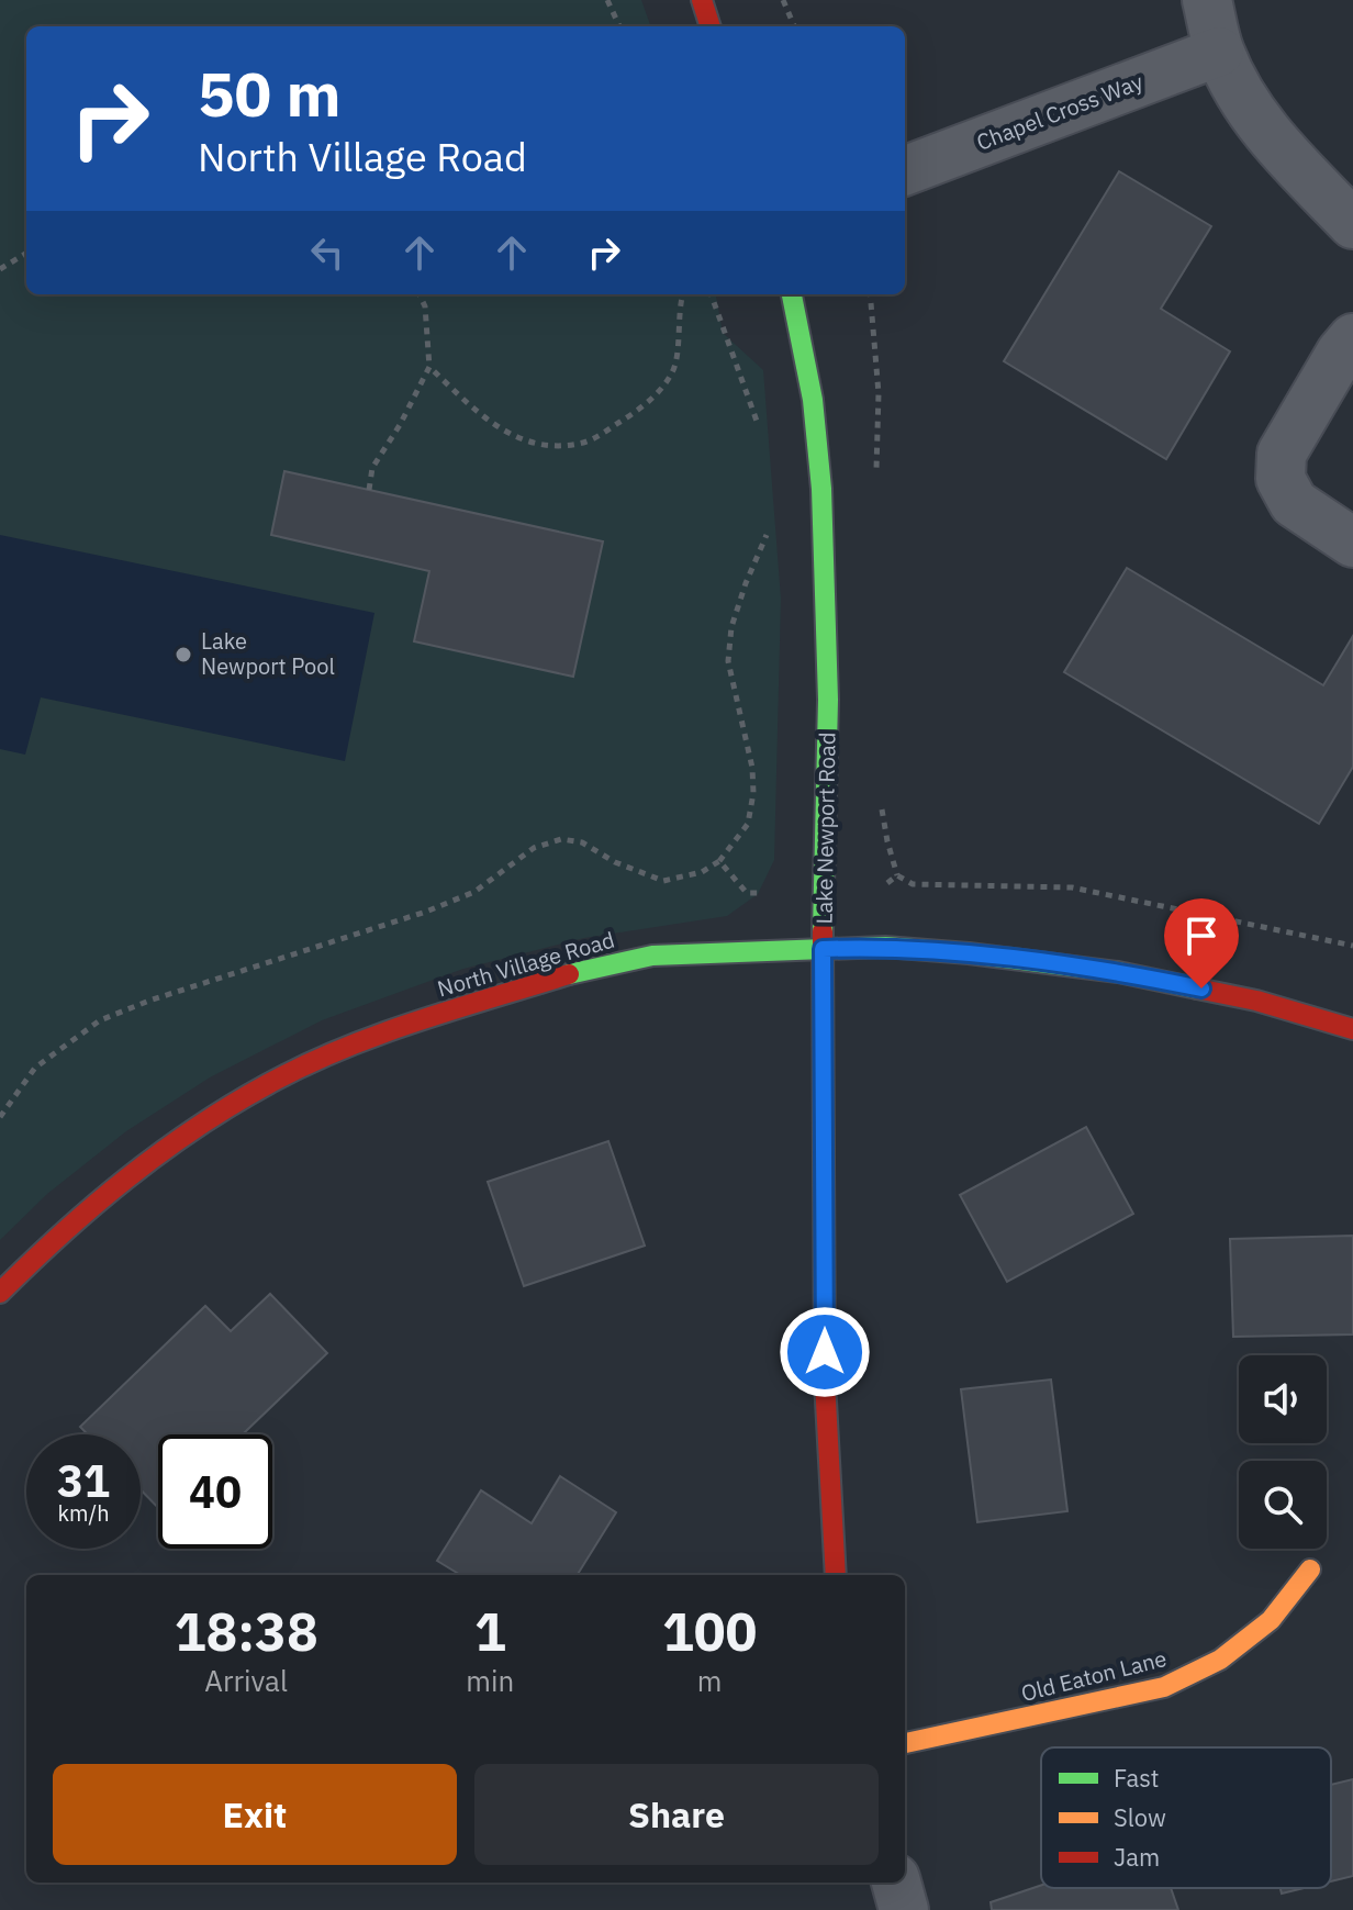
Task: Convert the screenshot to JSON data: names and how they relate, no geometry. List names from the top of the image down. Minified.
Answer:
{"streets":{"street":["Chapel Cross Way","Lake Newport Road","North Village Road","Old Eaton Lane"]},"crossings":[["Lake Newport Road","North Village Road"]],"places":["Lake Newport Pool"],"legend":["Fast","Slow","Jam"],"page":{"turn":["50 m","North Village Road"],"speed":"31 km/h","limit":"40","eta":["18:38","Arrival","1","min","100","m"],"buttons":["Exit","Share"]}}
